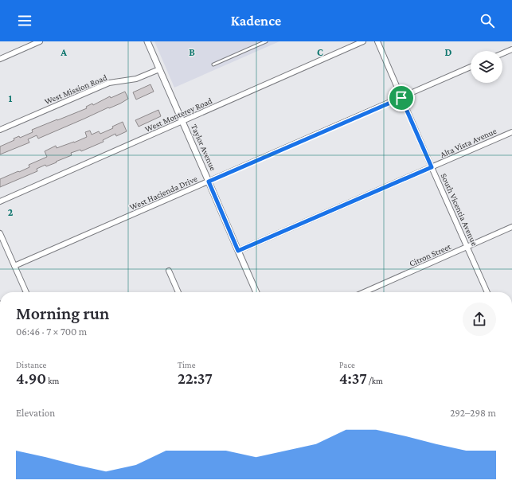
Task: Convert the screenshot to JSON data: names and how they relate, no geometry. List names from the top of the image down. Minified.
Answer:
{"streets":{"street":["West Mission Road","West Monterey Road","Alta Vista Avenue","Taylor Avenue","West Hacienda Drive","South Vicentia Avenue","Citron Street"]},"crossings":[["West Mission Road","Taylor Avenue"],["West Monterey Road","Taylor Avenue"],["Alta Vista Avenue","Taylor Avenue"],["Alta Vista Avenue","South Vicentia Avenue"],["Taylor Avenue","West Hacienda Drive"],["West Hacienda Drive","South Vicentia Avenue"],["South Vicentia Avenue","Citron Street"]],"page":{"header":"Kadence","heading":["Morning run","06:46 · 7 × 700 m"],"stats":[["Distance","4.90 km"],["Time","22:37"],["Pace","4:37 /km"]],"chart":["Elevation","292–298 m"]},"grid":{"columns":["A","B","C","D"],"rows":["1","2"]}}
